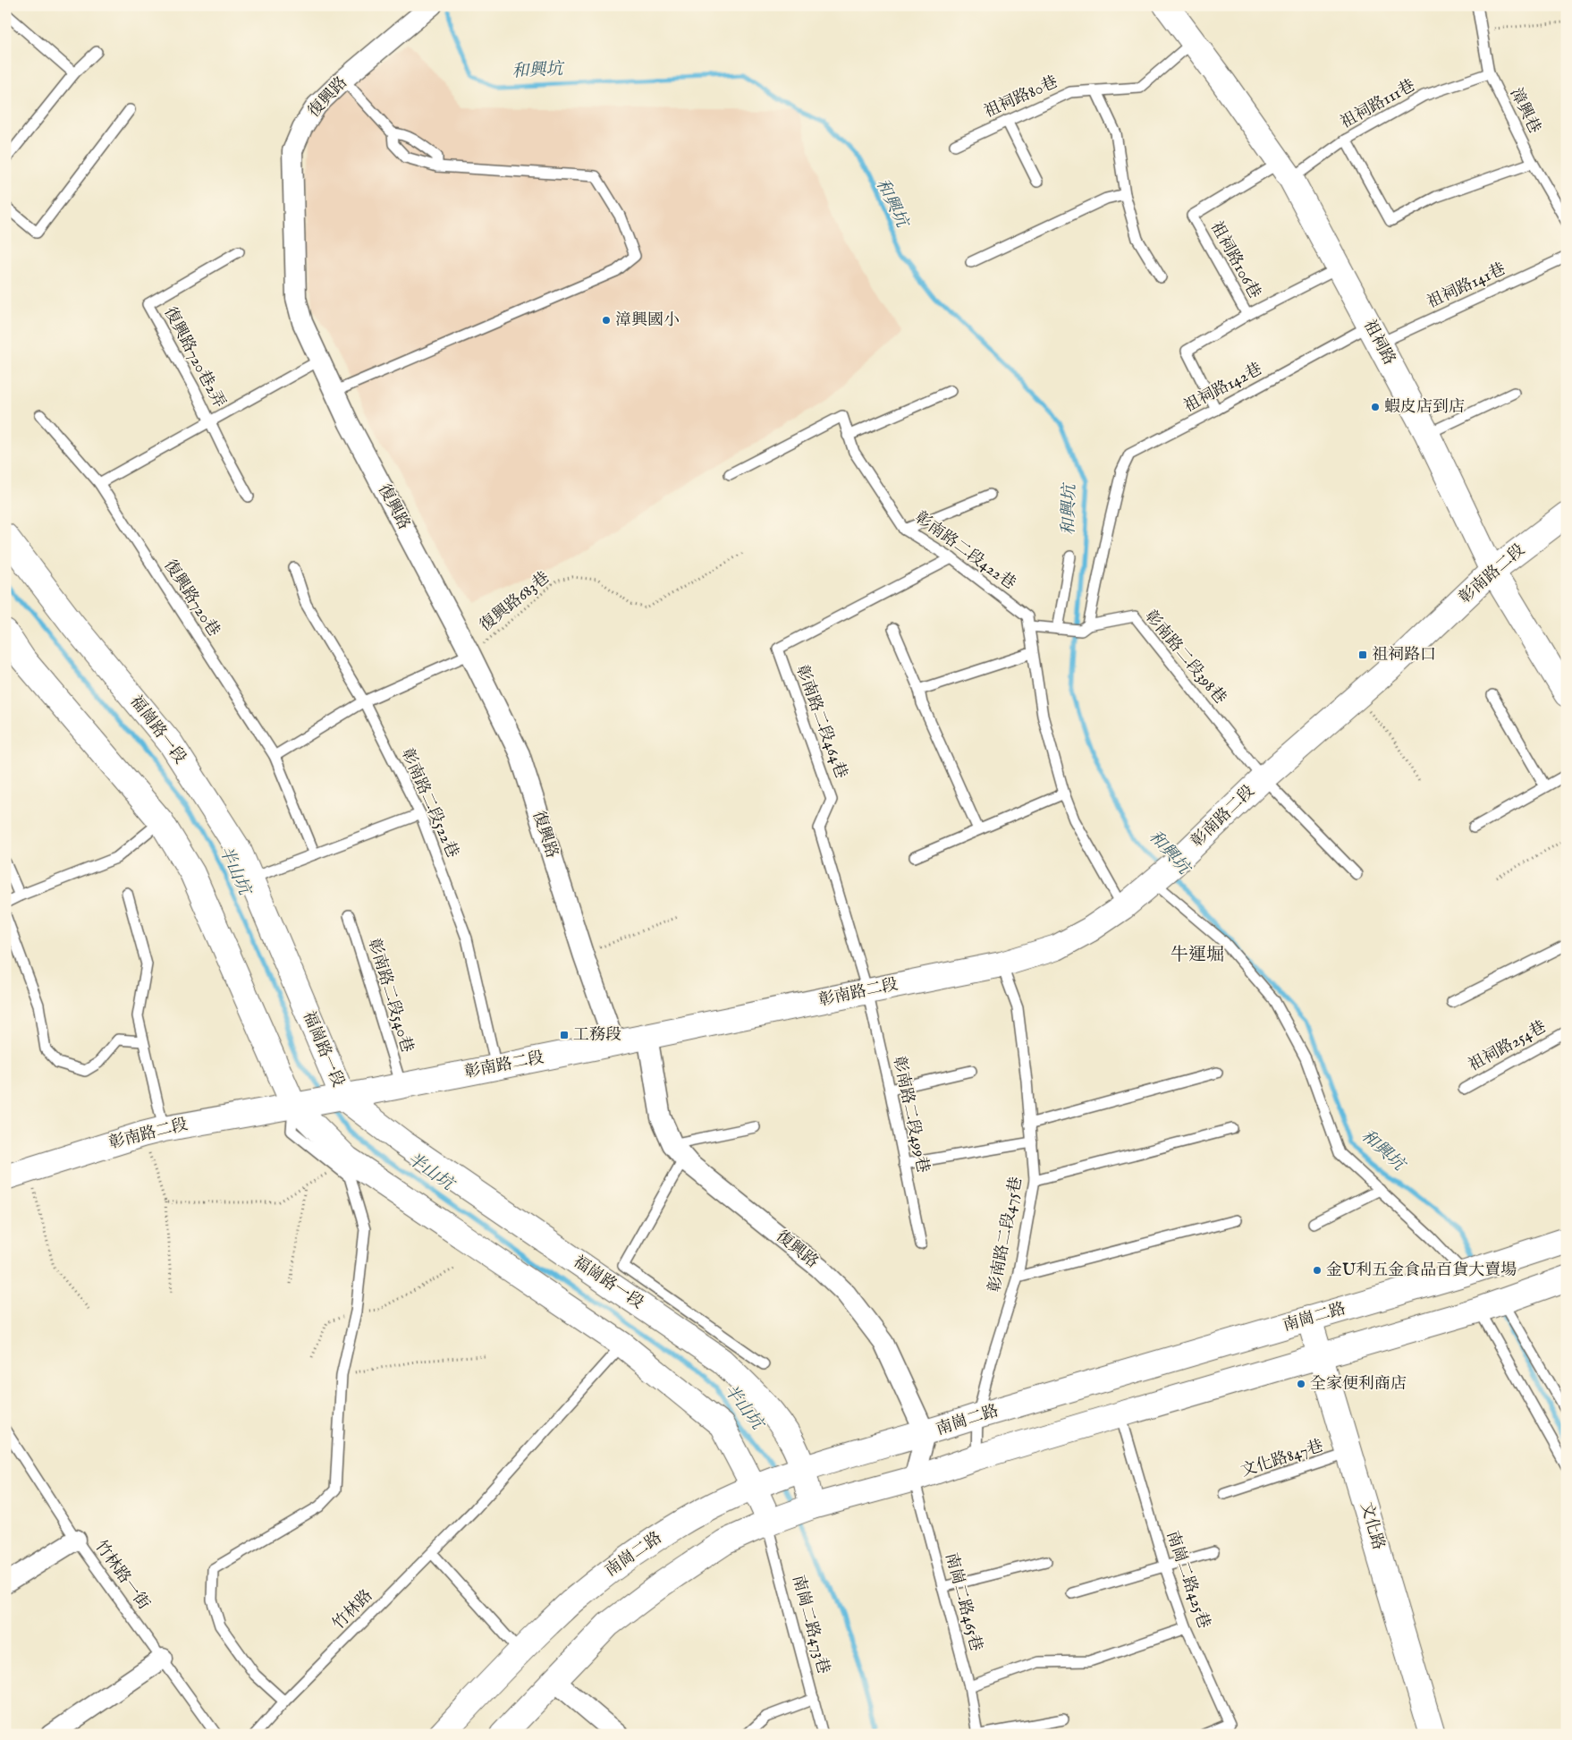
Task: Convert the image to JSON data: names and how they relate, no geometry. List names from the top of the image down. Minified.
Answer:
{"streets":{"main road":["祖祠路","彰南路二段","福崗路一段","南崗二路","文化路"],"street":["復興路"],"lane":["祖祠路80巷","祖祠路111巷","漳興巷","祖祠路106巷","祖祠路141巷","復興路720巷2弄","祖祠路142巷","彰南路二段422巷","復興路720巷","彰南路二段398巷","彰南路二段464巷","彰南路二段522巷","彰南路二段540巷","祖祠路254巷","彰南路二段499巷","彰南路二段475巷","文化路847巷","竹林路一街","南崗二路425巷","南崗二路465巷","竹林路","南崗二路473巷"],"path":["復興路683巷"]},"crossings":[["復興路","彰南路二段"],["復興路","復興路683巷"],["復興路","南崗二路"],["祖祠路80巷","祖祠路"],["祖祠路111巷","漳興巷"],["祖祠路111巷","祖祠路106巷"],["祖祠路111巷","祖祠路"],["祖祠路106巷","祖祠路"],["祖祠路141巷","祖祠路"],["祖祠路141巷","祖祠路142巷"],["祖祠路","祖祠路142巷"],["祖祠路","彰南路二段"],["祖祠路142巷","彰南路二段398巷"],["彰南路二段422巷","彰南路二段"],["彰南路二段422巷","彰南路二段398巷"],["彰南路二段422巷","彰南路二段464巷"],["彰南路二段","彰南路二段398巷"],["彰南路二段","彰南路二段464巷"],["彰南路二段","福崗路一段"],["彰南路二段","彰南路二段522巷"],["彰南路二段","彰南路二段540巷"],["彰南路二段","彰南路二段499巷"],["彰南路二段","彰南路二段475巷"],["彰南路二段464巷","彰南路二段499巷"],["福崗路一段","南崗二路"],["福崗路一段","竹林路"],["福崗路一段","南崗二路473巷"],["彰南路二段475巷","南崗二路"],["南崗二路","文化路"],["文化路847巷","文化路"]],"districts":["牛運堀"],"water":["和興坑","半山坑"],"places":{"other":["漳興國小","蝦皮店到店","金U利五金食品百貨大賣場","全家便利商店"],"transit":["祖祠路口","工務段"]}}
